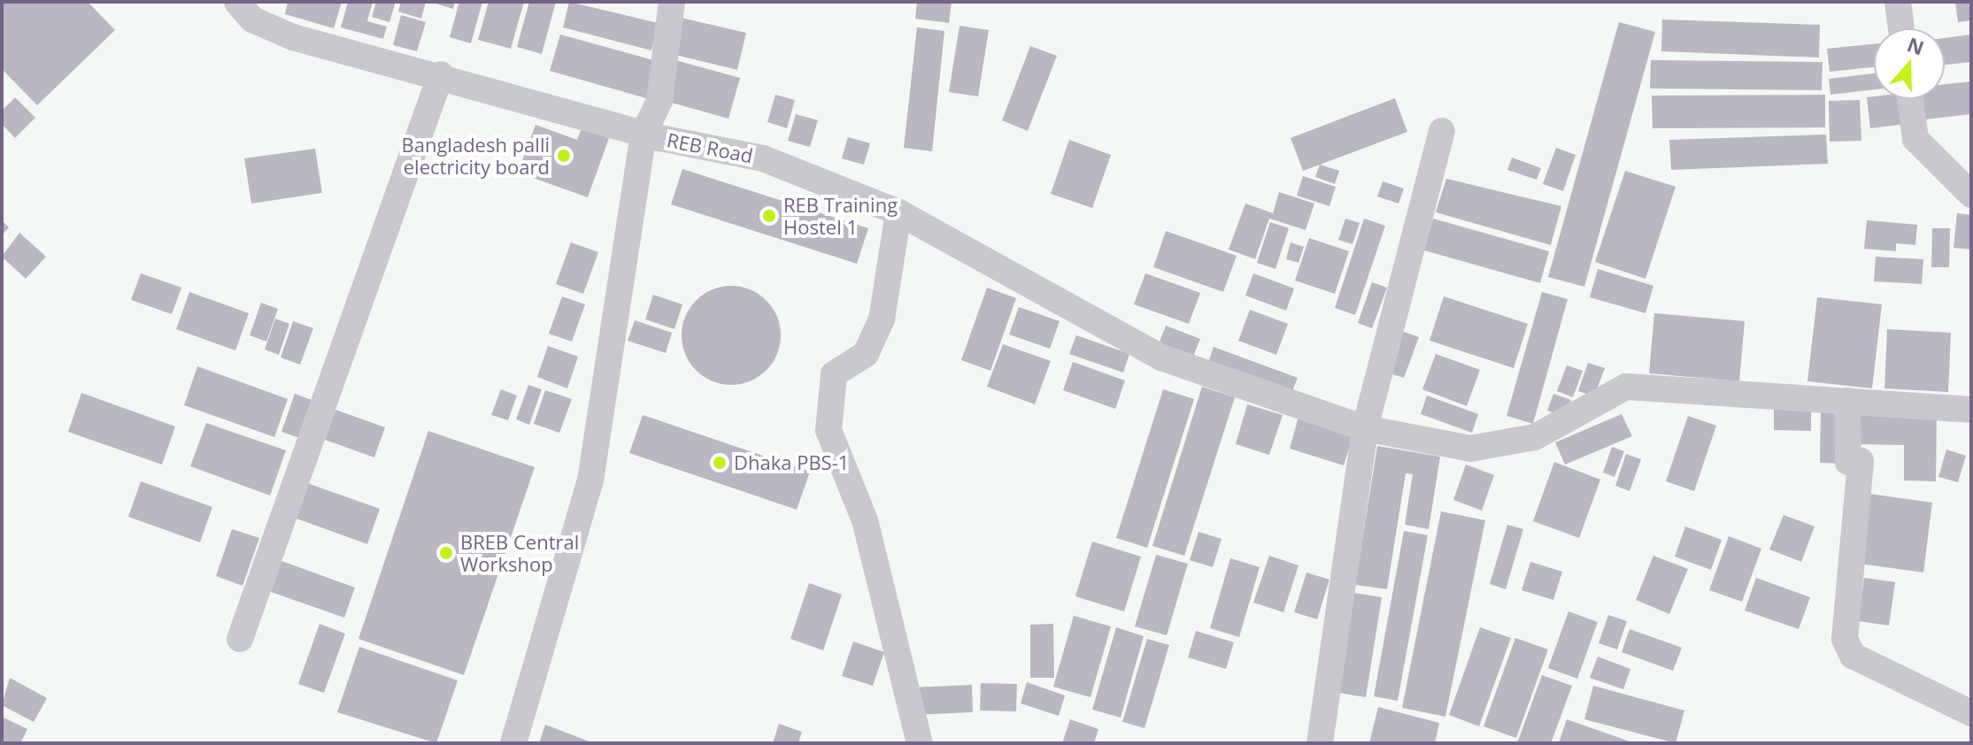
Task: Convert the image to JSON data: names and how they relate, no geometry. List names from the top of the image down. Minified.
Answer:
{"streets":{"street":["REB Road"]},"places":["Bangladesh palli electricity board","REB Training Hostel 1","Dhaka PBS-1","BREB Central Workshop"],"north":"top"}
